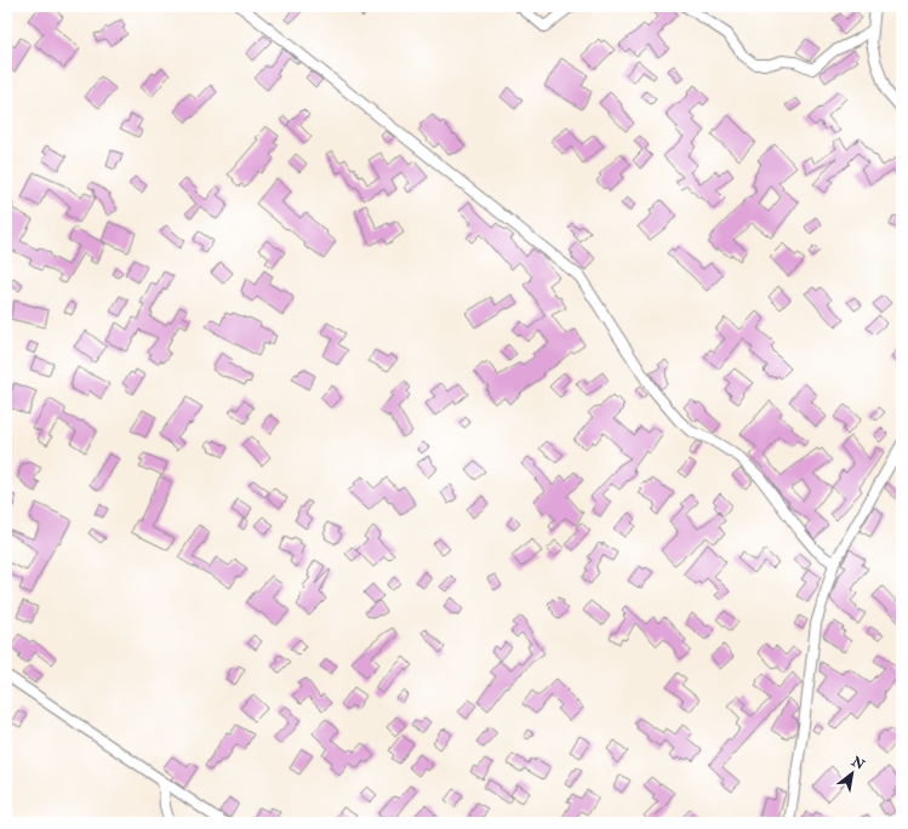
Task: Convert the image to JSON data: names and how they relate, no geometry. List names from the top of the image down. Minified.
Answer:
{"north":"top right"}
